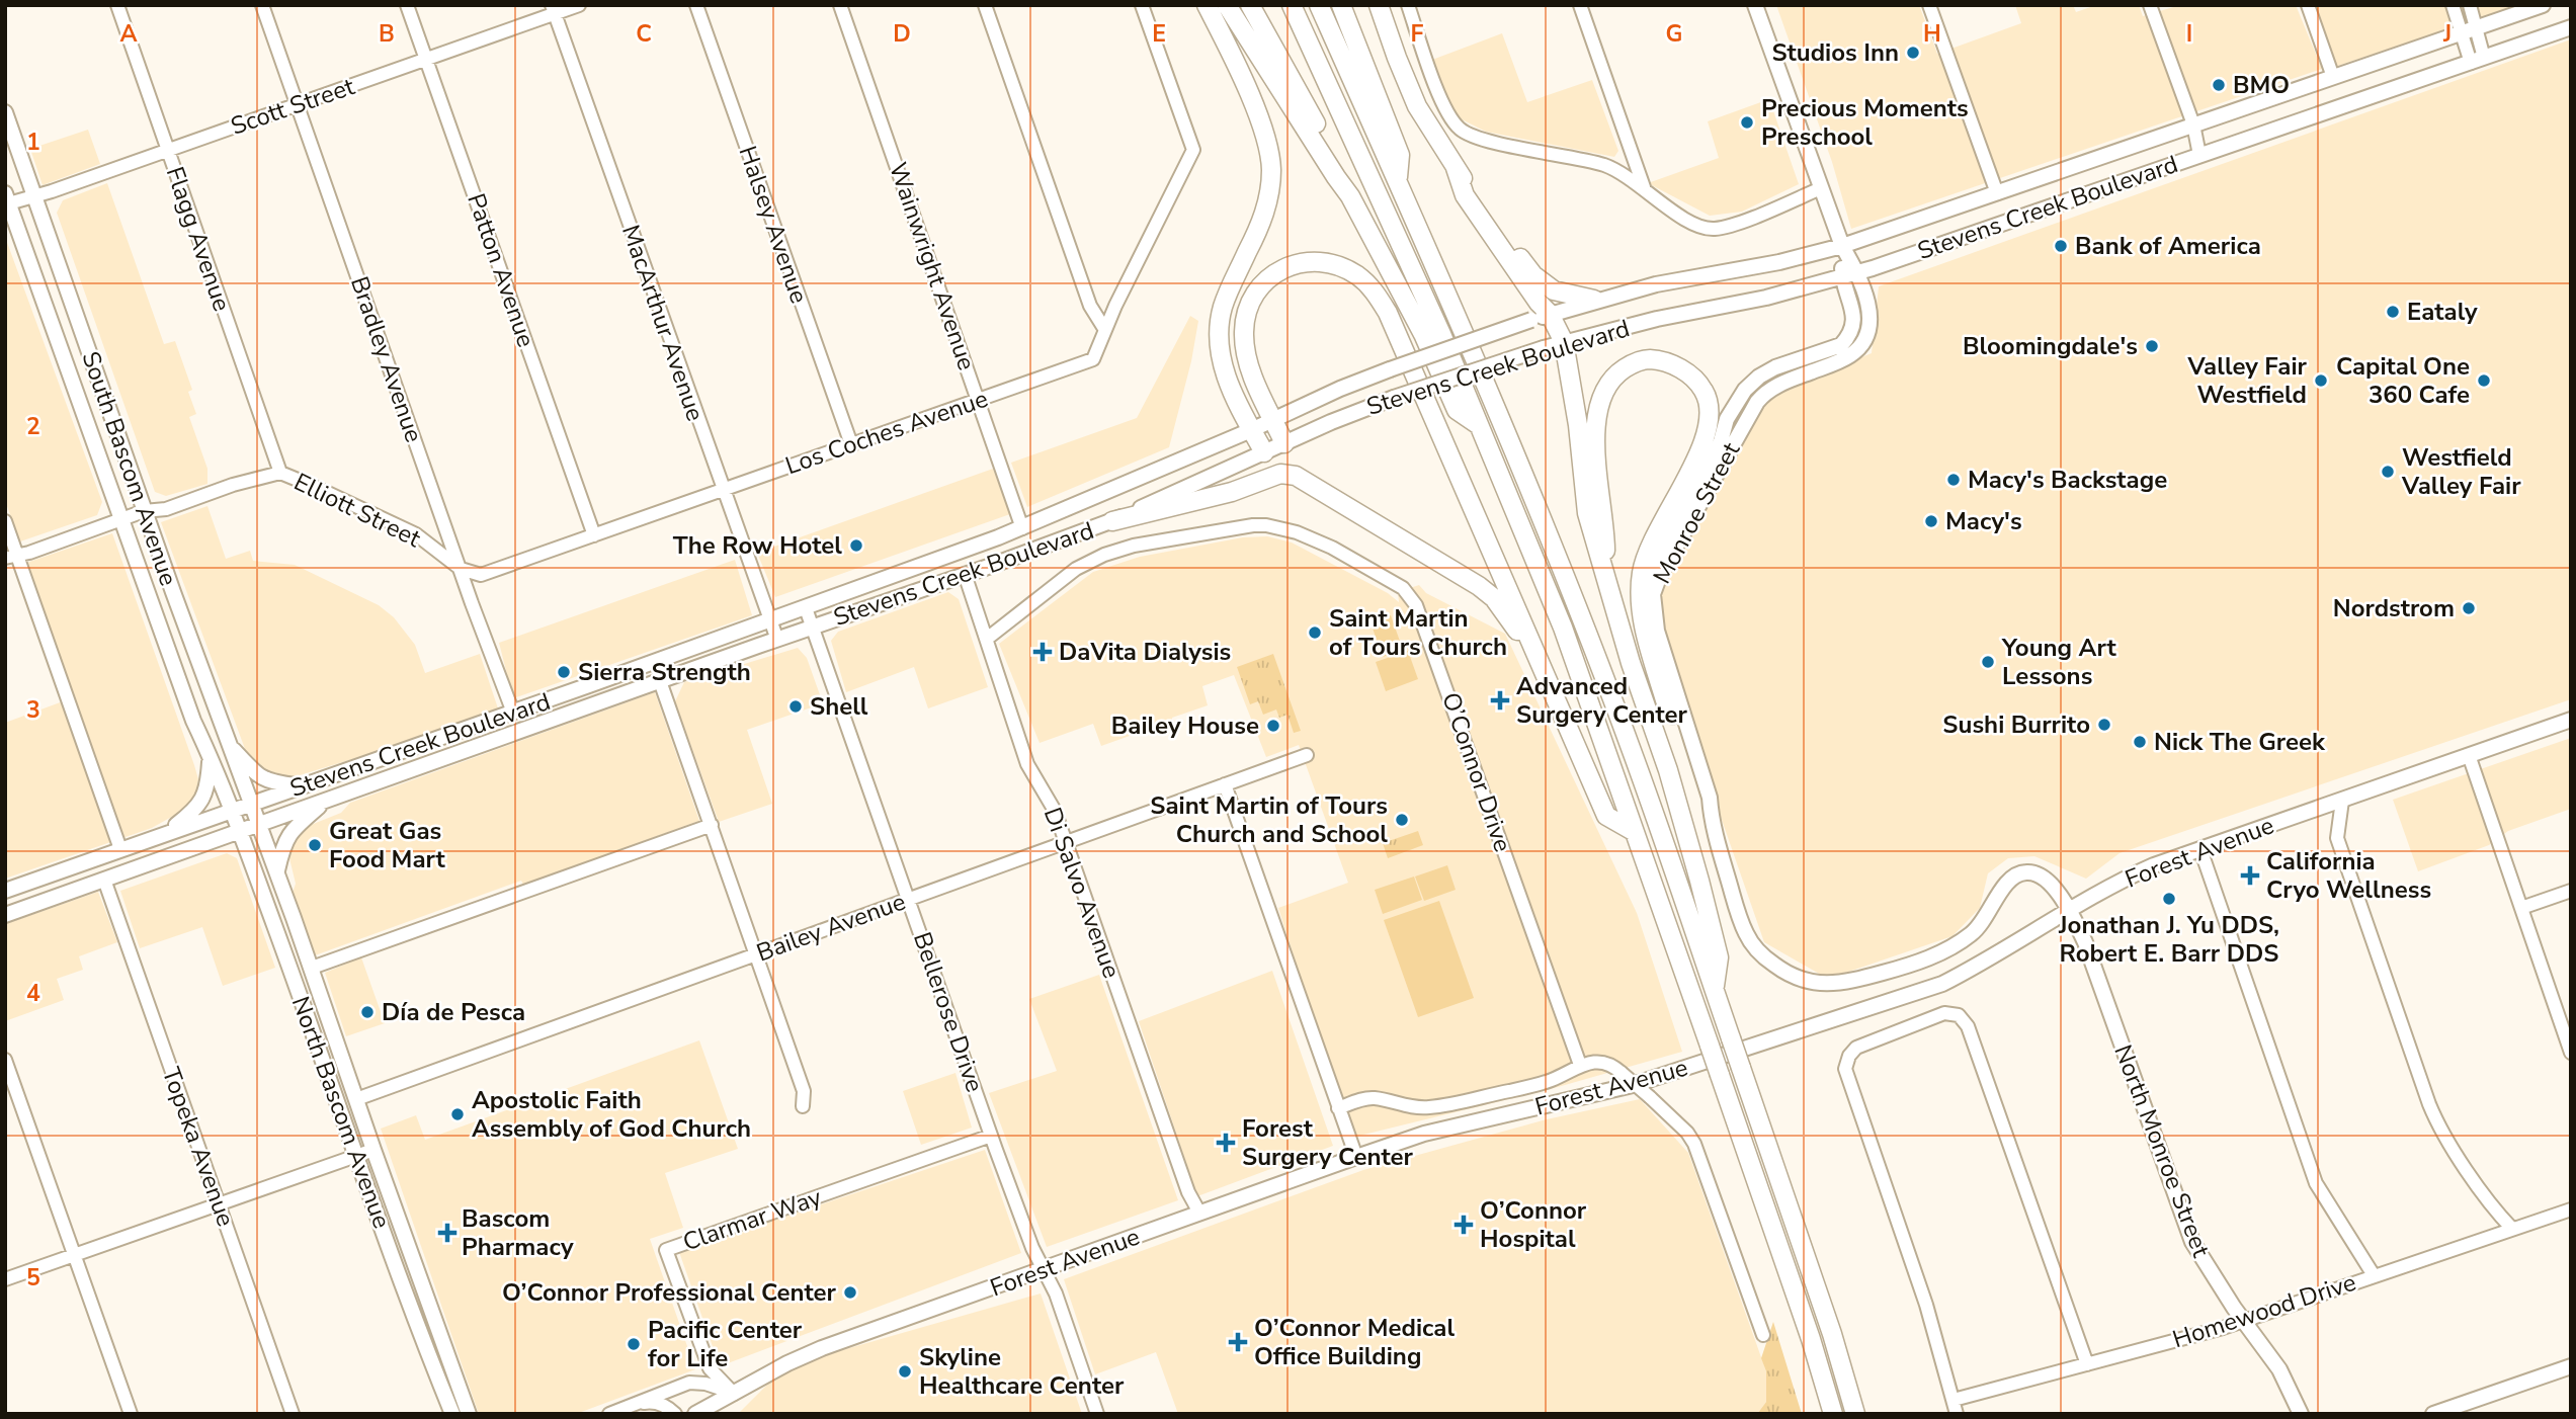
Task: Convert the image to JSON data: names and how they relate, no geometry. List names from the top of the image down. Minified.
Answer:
{"streets":{"main road":["Stevens Creek Boulevard","South Bascom Avenue","Monroe Street","Forest Avenue","North Bascom Avenue","North Monroe Street"],"street":["Scott Street","Halsey Avenue","Flagg Avenue","Wainwright Avenue","Patton Avenue","MacArthur Avenue","Bradley Avenue","Los Coches Avenue","Elliott Street","O’Connor Drive","Di Salvo Avenue","Bailey Avenue","Bellerose Drive","Topeka Avenue","Clarmar Way","Homewood Drive"]},"crossings":[["Scott Street","Flagg Avenue"],["Scott Street","Patton Avenue"],["Scott Street","MacArthur Avenue"],["Scott Street","Bradley Avenue"],["Scott Street","South Bascom Avenue"],["Stevens Creek Boulevard","Wainwright Avenue"],["Stevens Creek Boulevard","MacArthur Avenue"],["Stevens Creek Boulevard","Bradley Avenue"],["Stevens Creek Boulevard","South Bascom Avenue"],["Stevens Creek Boulevard","Monroe Street"],["Stevens Creek Boulevard","Di Salvo Avenue"],["Stevens Creek Boulevard","Bellerose Drive"],["Stevens Creek Boulevard","North Bascom Avenue"],["Stevens Creek Boulevard","Topeka Avenue"],["Halsey Avenue","Los Coches Avenue"],["Flagg Avenue","Elliott Street"],["Wainwright Avenue","Los Coches Avenue"],["Patton Avenue","Los Coches Avenue"],["MacArthur Avenue","Los Coches Avenue"],["Bradley Avenue","Los Coches Avenue"],["Bradley Avenue","Elliott Street"],["Los Coches Avenue","Elliott Street"],["South Bascom Avenue","Elliott Street"],["South Bascom Avenue","North Bascom Avenue"],["Monroe Street","Forest Avenue"],["Monroe Street","North Monroe Street"],["O’Connor Drive","Di Salvo Avenue"],["Forest Avenue","Di Salvo Avenue"],["Forest Avenue","Bellerose Drive"],["Forest Avenue","North Monroe Street"],["Forest Avenue","Clarmar Way"],["Di Salvo Avenue","Bailey Avenue"],["Bailey Avenue","Bellerose Drive"],["Bailey Avenue","North Bascom Avenue"],["Bellerose Drive","Clarmar Way"],["North Monroe Street","Homewood Drive"]],"places":{"other":["Studios Inn","BMO","Precious Moments Preschool","Bank of America","Eataly","Bloomingdale's","Valley Fair Westfield","Capital One 360 Cafe","Westfield Valley Fair","Macy's Backstage","Macy's","The Row Hotel","Nordstrom","Saint Martin of Tours Church","Young Art Lessons","Sierra Strength","Shell","Sushi Burrito","Bailey House","Nick The Greek","Saint Martin of Tours Church and School","Great Gas Food Mart","Jonathan J. Yu DDS, Robert E. Barr DDS","Día de Pesca","Apostolic Faith Assembly of God Church","O’Connor Professional Center","Pacific Center for Life","Skyline Healthcare Center"],"health":["DaVita Dialysis","Advanced Surgery Center","California Cryo Wellness","Forest Surgery Center","O’Connor Hospital","Bascom Pharmacy","O’Connor Medical Office Building"]},"grid":{"columns":["A","B","C","D","E","F","G","H","I","J"],"rows":["1","2","3","4","5"]}}
